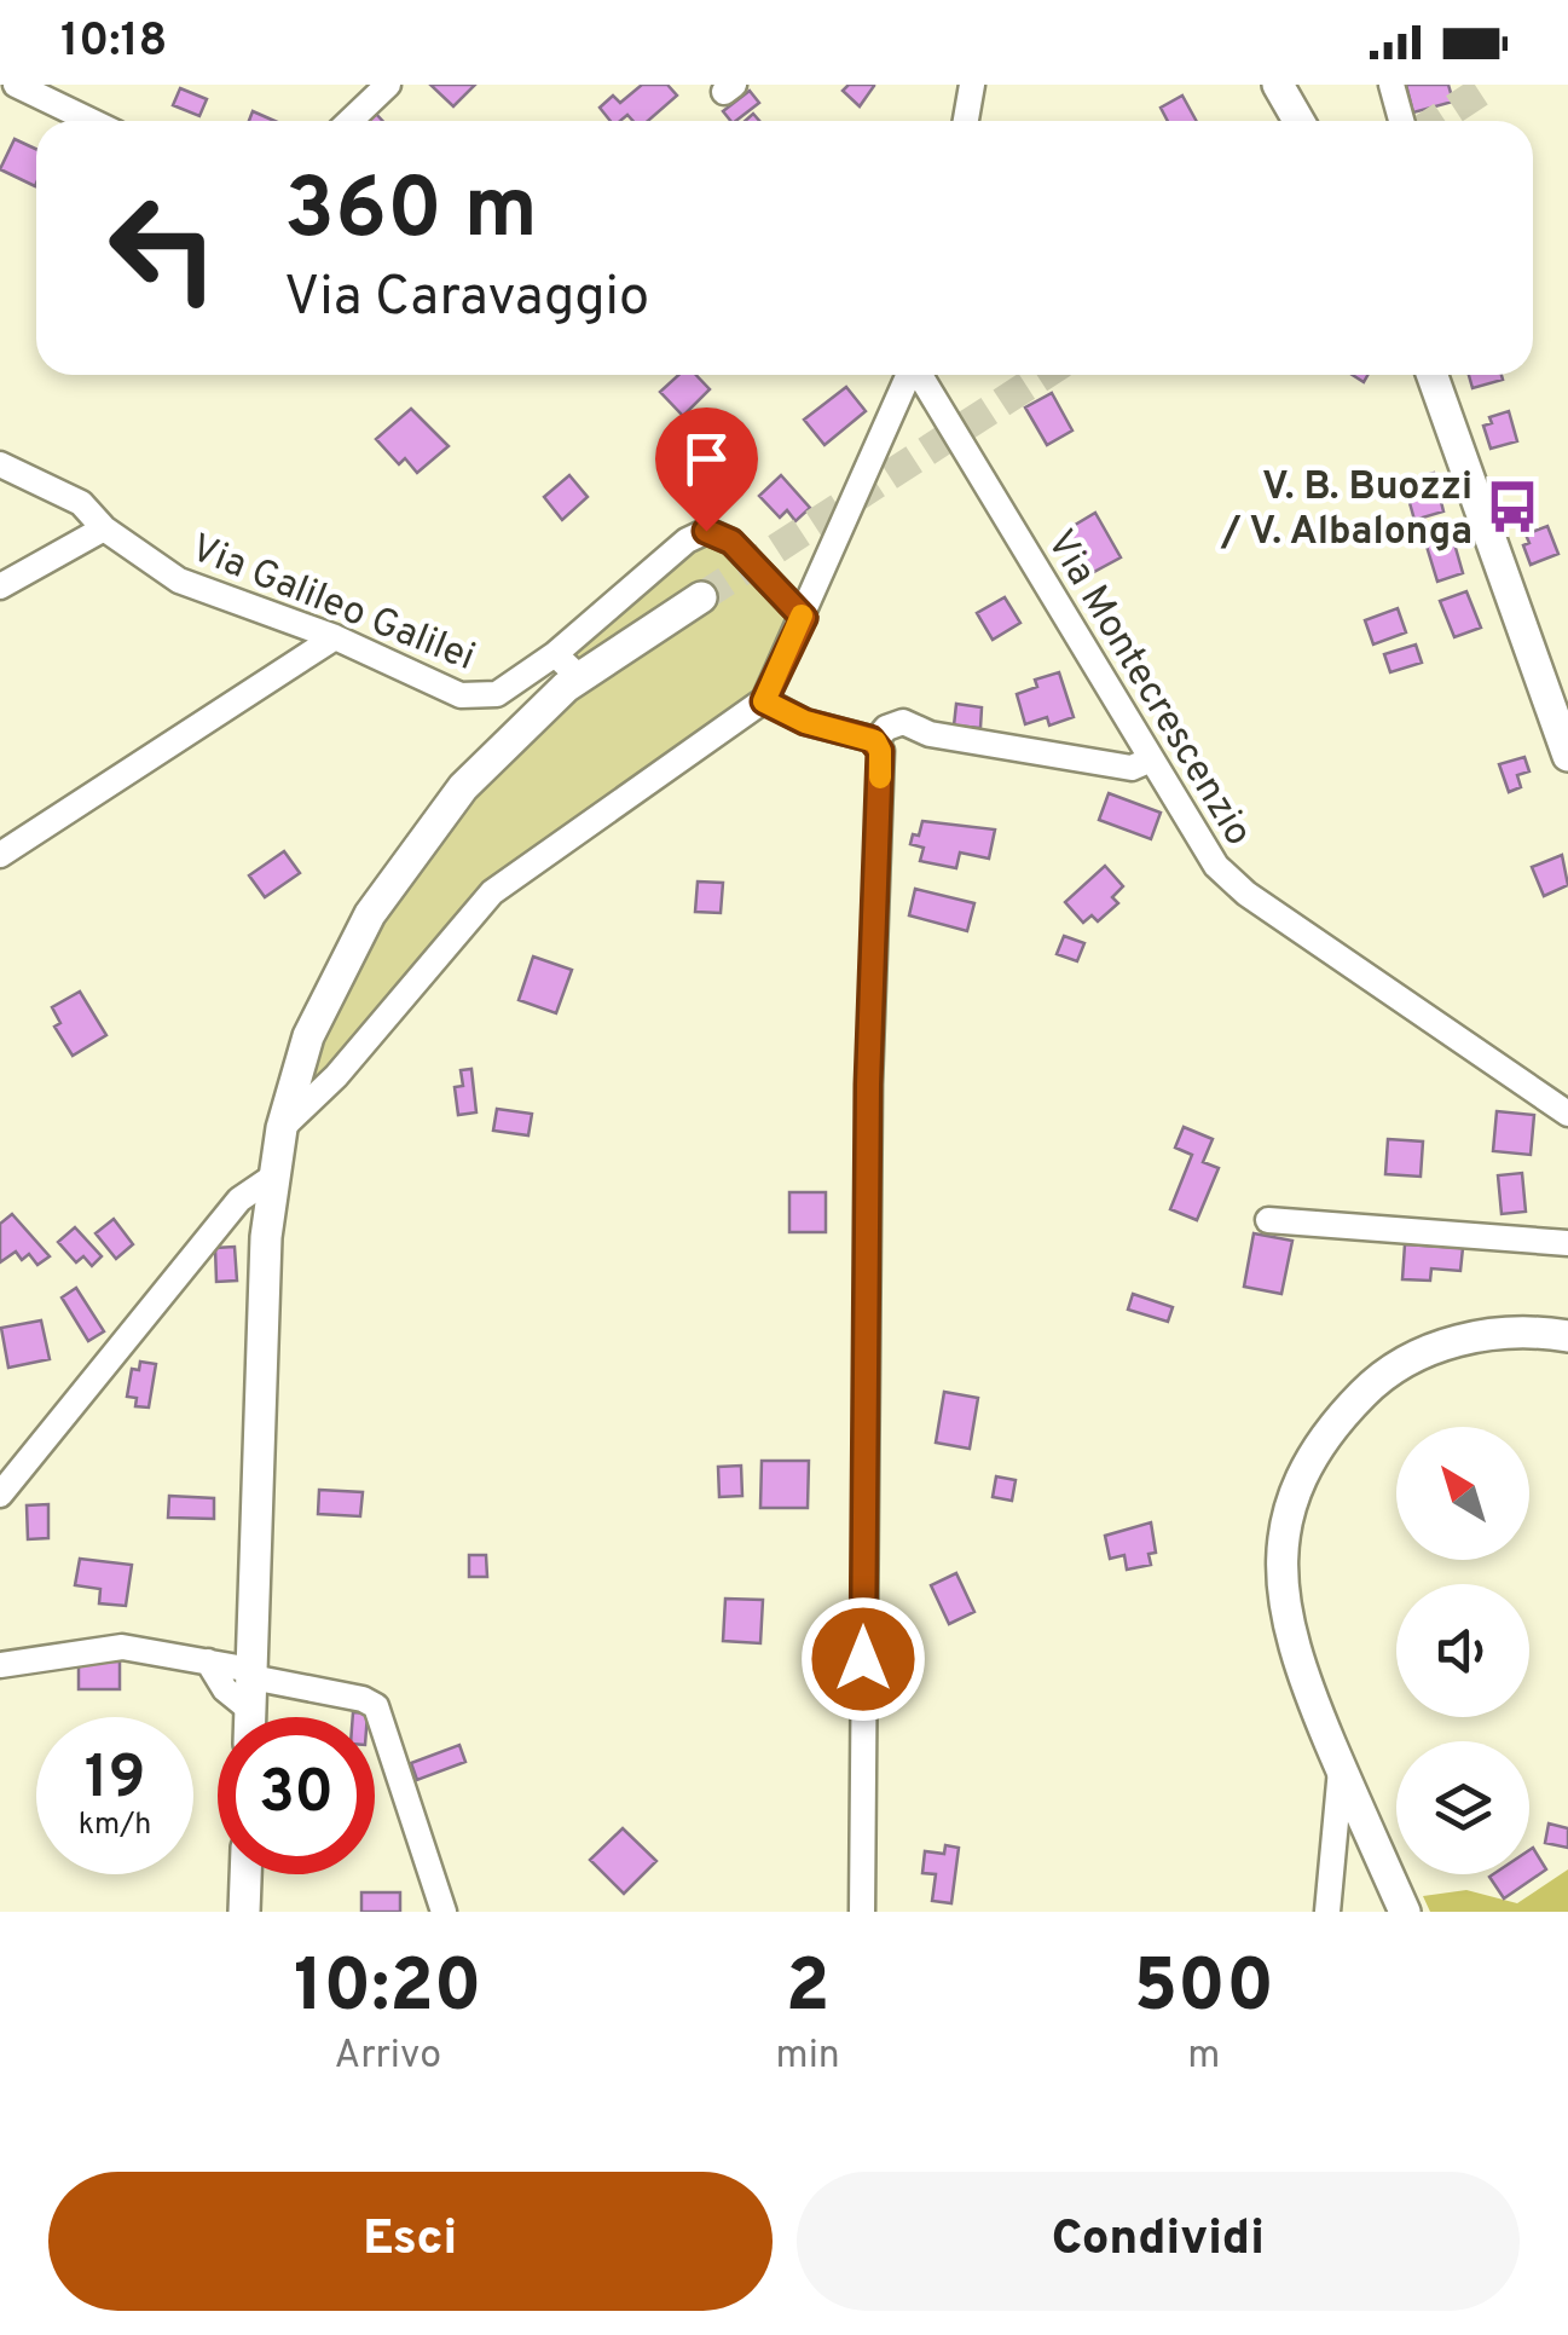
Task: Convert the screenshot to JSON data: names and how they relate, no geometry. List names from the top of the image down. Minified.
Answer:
{"streets":{"street":["Via Galileo Galilei","Via Montecrescenzio"]},"places":{"bus stop":["V. B. Buozzi / V. Albalonga"]},"north":"top left","page":{"status":"10:18","turn":["360 m","Via Caravaggio"],"speed":"19 km/h","limit":"30","eta":["10:20","Arrivo","2","min","500","m"],"buttons":["Esci","Condividi"]}}
